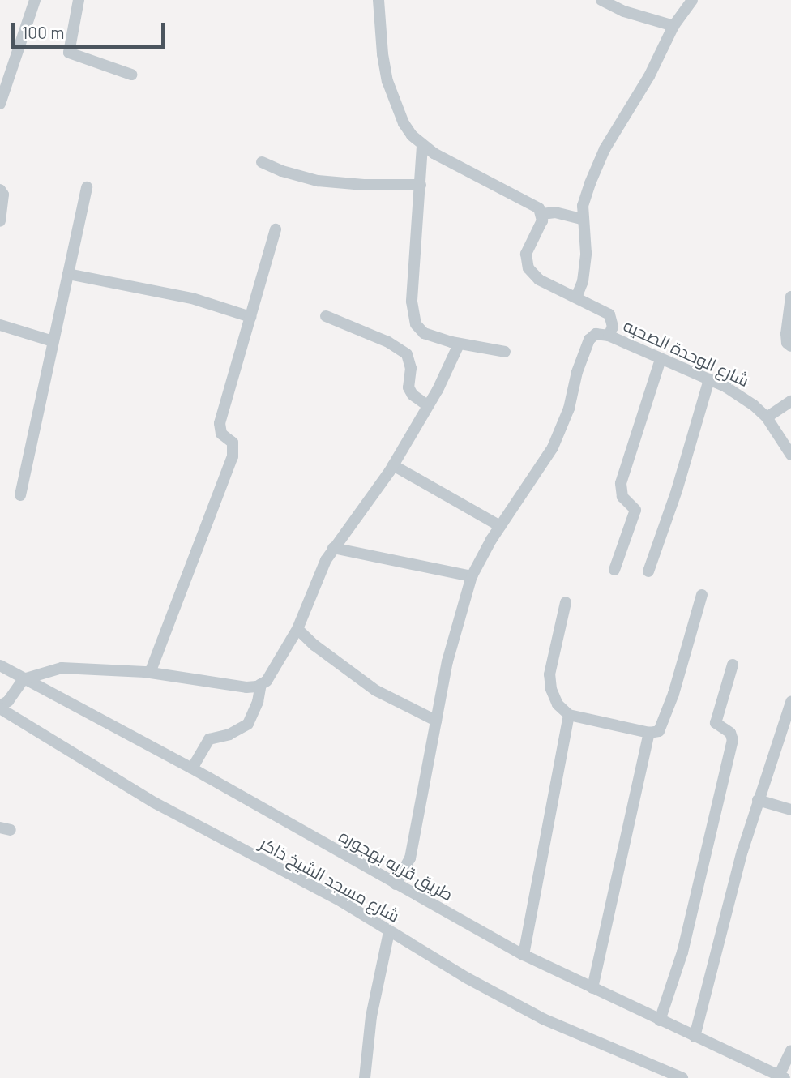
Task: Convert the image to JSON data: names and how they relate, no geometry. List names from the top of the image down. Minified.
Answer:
{"streets":{"street":["شارع الوحدة الصحيه","طريق قريه بهجوره","شارع مسجد الشيخ ذاكر"]},"scale_bar":"100 m"}
